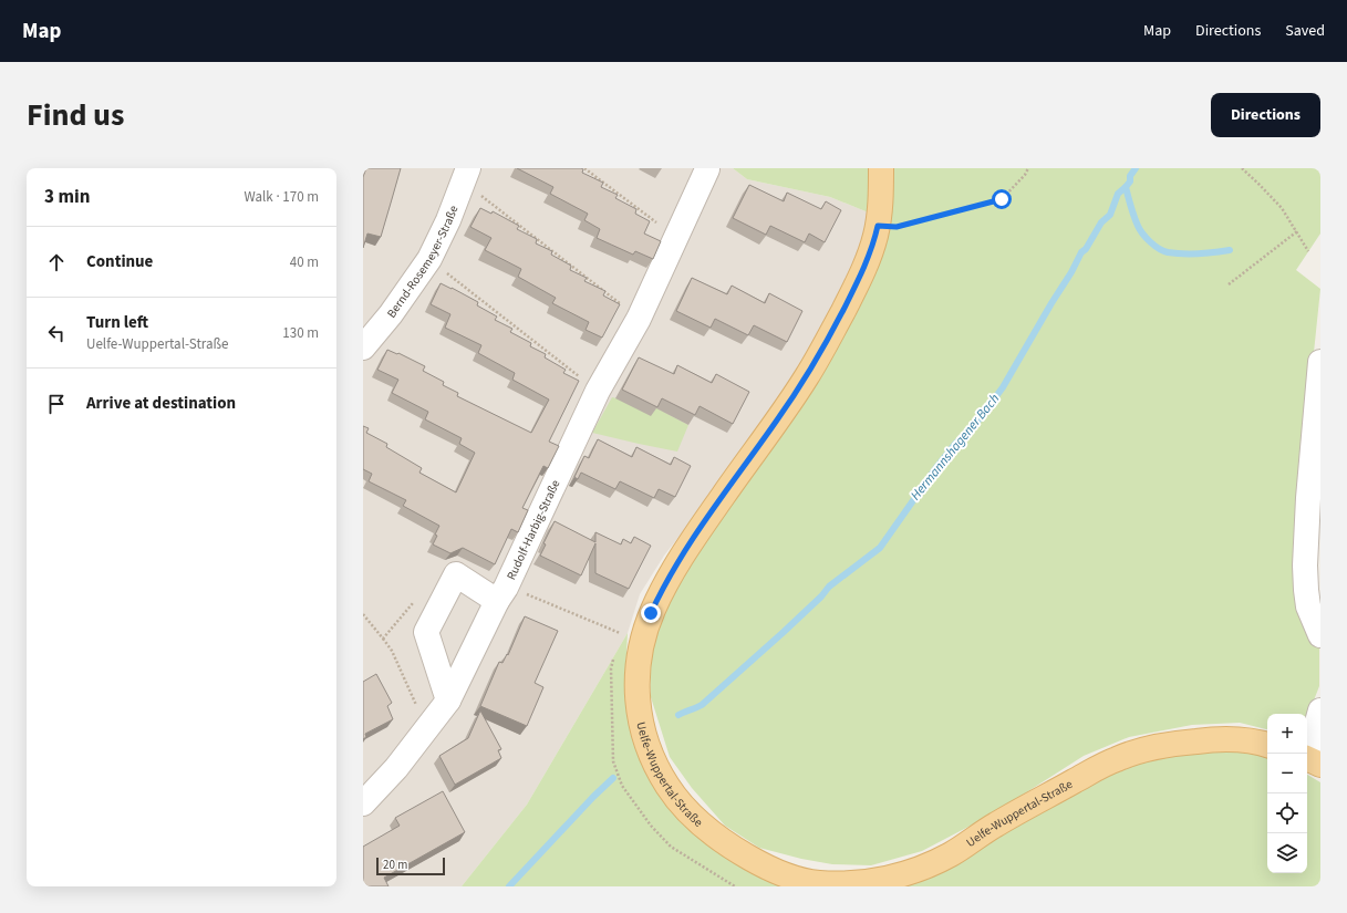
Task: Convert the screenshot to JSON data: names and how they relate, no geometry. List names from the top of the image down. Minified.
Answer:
{"streets":{"main road":["Uelfe-Wuppertal-Straße"],"street":["Bernd-Rosemeyer-Straße","Rudolf-Harbig-Straße"]},"water":["Hermannshagener Bach"],"scale_bar":"20 m","page":{"header":"Map","nav":["Map","Directions","Saved"],"title":"Find us","buttons":"Directions","heading":["3 min","Walk · 170 m"],"list":[["Continue","40 m"],["Turn left","Uelfe-Wuppertal-Straße","130 m"],"Arrive at destination"],"map_buttons":["+","−"],"scale":"20 m"}}
